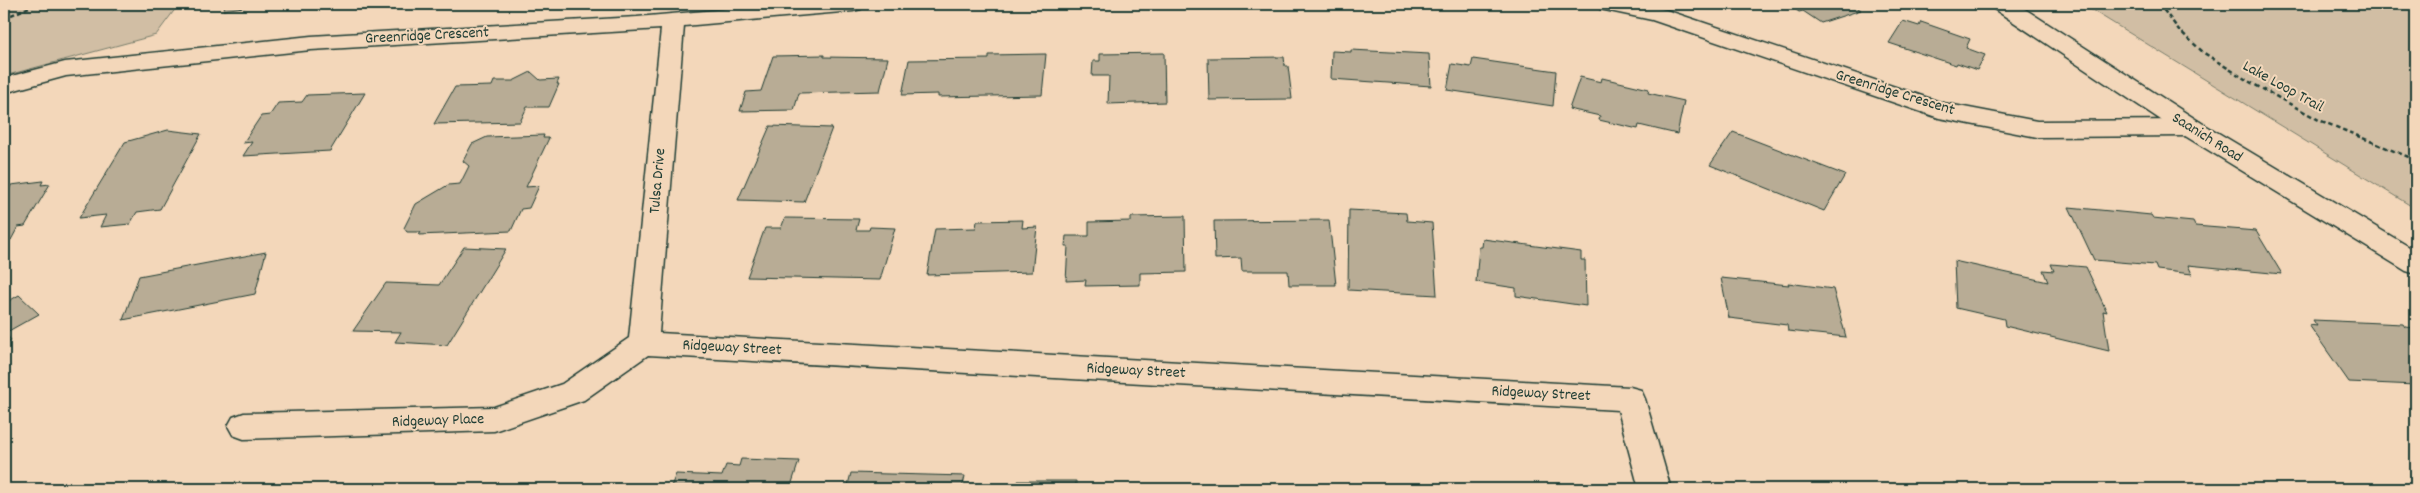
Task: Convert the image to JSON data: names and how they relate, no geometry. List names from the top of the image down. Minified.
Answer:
{"streets":{"street":["Greenridge Crescent","Saanich Road","Tulsa Drive","Ridgeway Street","Ridgeway Place"],"path":["Lake Loop Trail"]},"crossings":[["Greenridge Crescent","Saanich Road"],["Greenridge Crescent","Tulsa Drive"],["Tulsa Drive","Ridgeway Street"],["Tulsa Drive","Ridgeway Place"],["Ridgeway Street","Ridgeway Place"]]}
